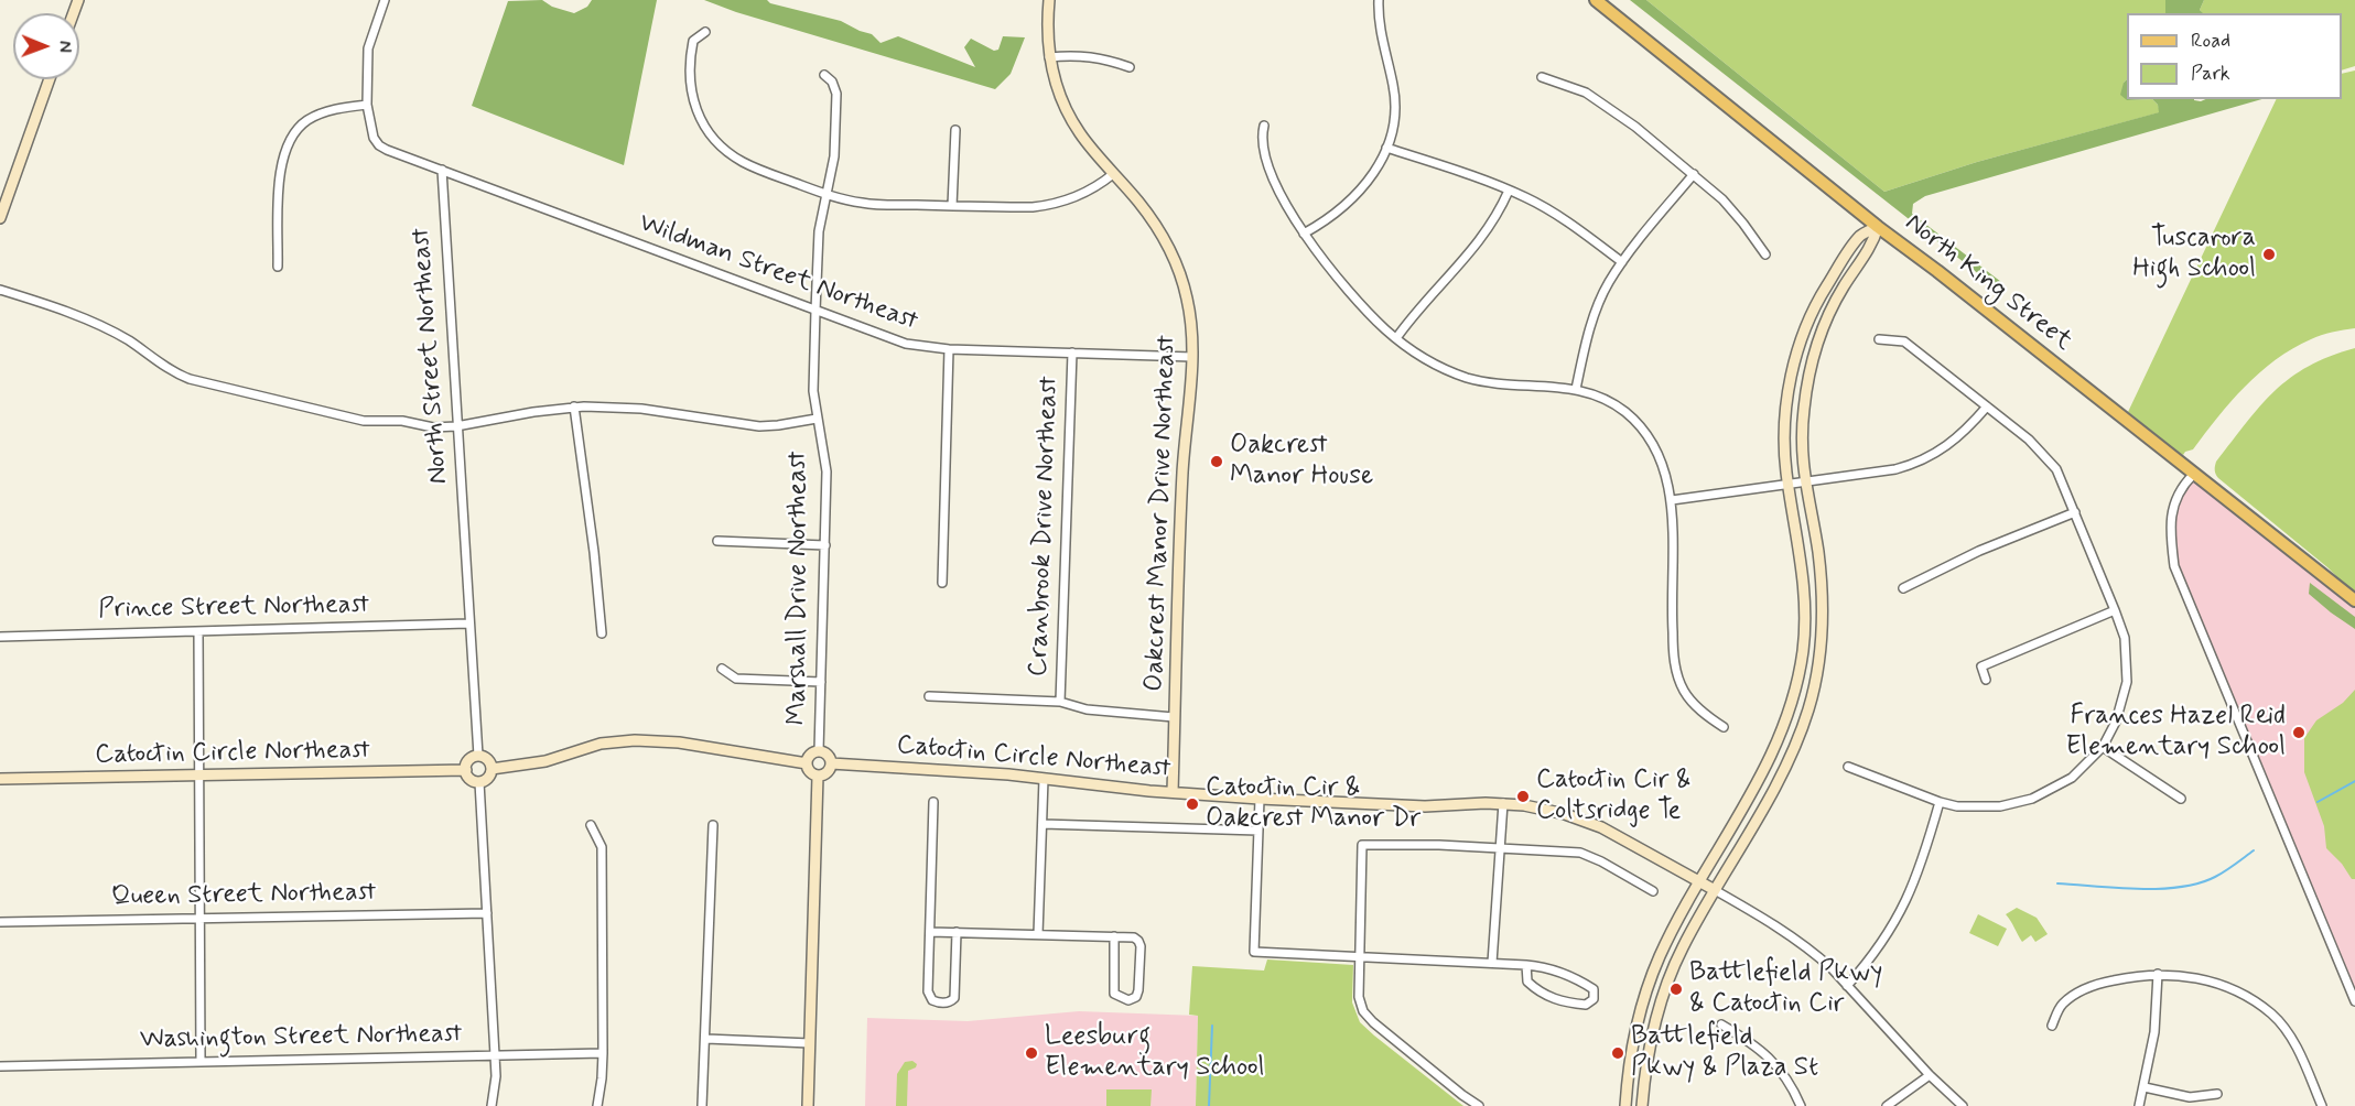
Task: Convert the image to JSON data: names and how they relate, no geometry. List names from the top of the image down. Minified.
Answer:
{"streets":{"main road":["North King Street"],"street":["Wildman Street Northeast","North Street Northeast","Oakcrest Manor Drive Northeast","Cranbrook Drive Northeast","Marshall Drive Northeast","Prince Street Northeast","Catoctin Circle Northeast","Queen Street Northeast","Washington Street Northeast"]},"crossings":[["Wildman Street Northeast","North Street Northeast"],["Wildman Street Northeast","Oakcrest Manor Drive Northeast"],["Wildman Street Northeast","Cranbrook Drive Northeast"],["Wildman Street Northeast","Marshall Drive Northeast"],["North Street Northeast","Prince Street Northeast"],["North Street Northeast","Catoctin Circle Northeast"],["Oakcrest Manor Drive Northeast","Catoctin Circle Northeast"],["Marshall Drive Northeast","Catoctin Circle Northeast"]],"places":["Tuscarora High School","Oakcrest Manor House","Frances Hazel Reid Elementary School","Catoctin Cir & Coltsridge Te","Catoctin Cir & Oakcrest Manor Dr","Battlefield Pkwy & Catoctin Cir","Leesburg Elementary School","Battlefield Pkwy & Plaza St"],"legend":["Road","Park"],"north":"right"}
